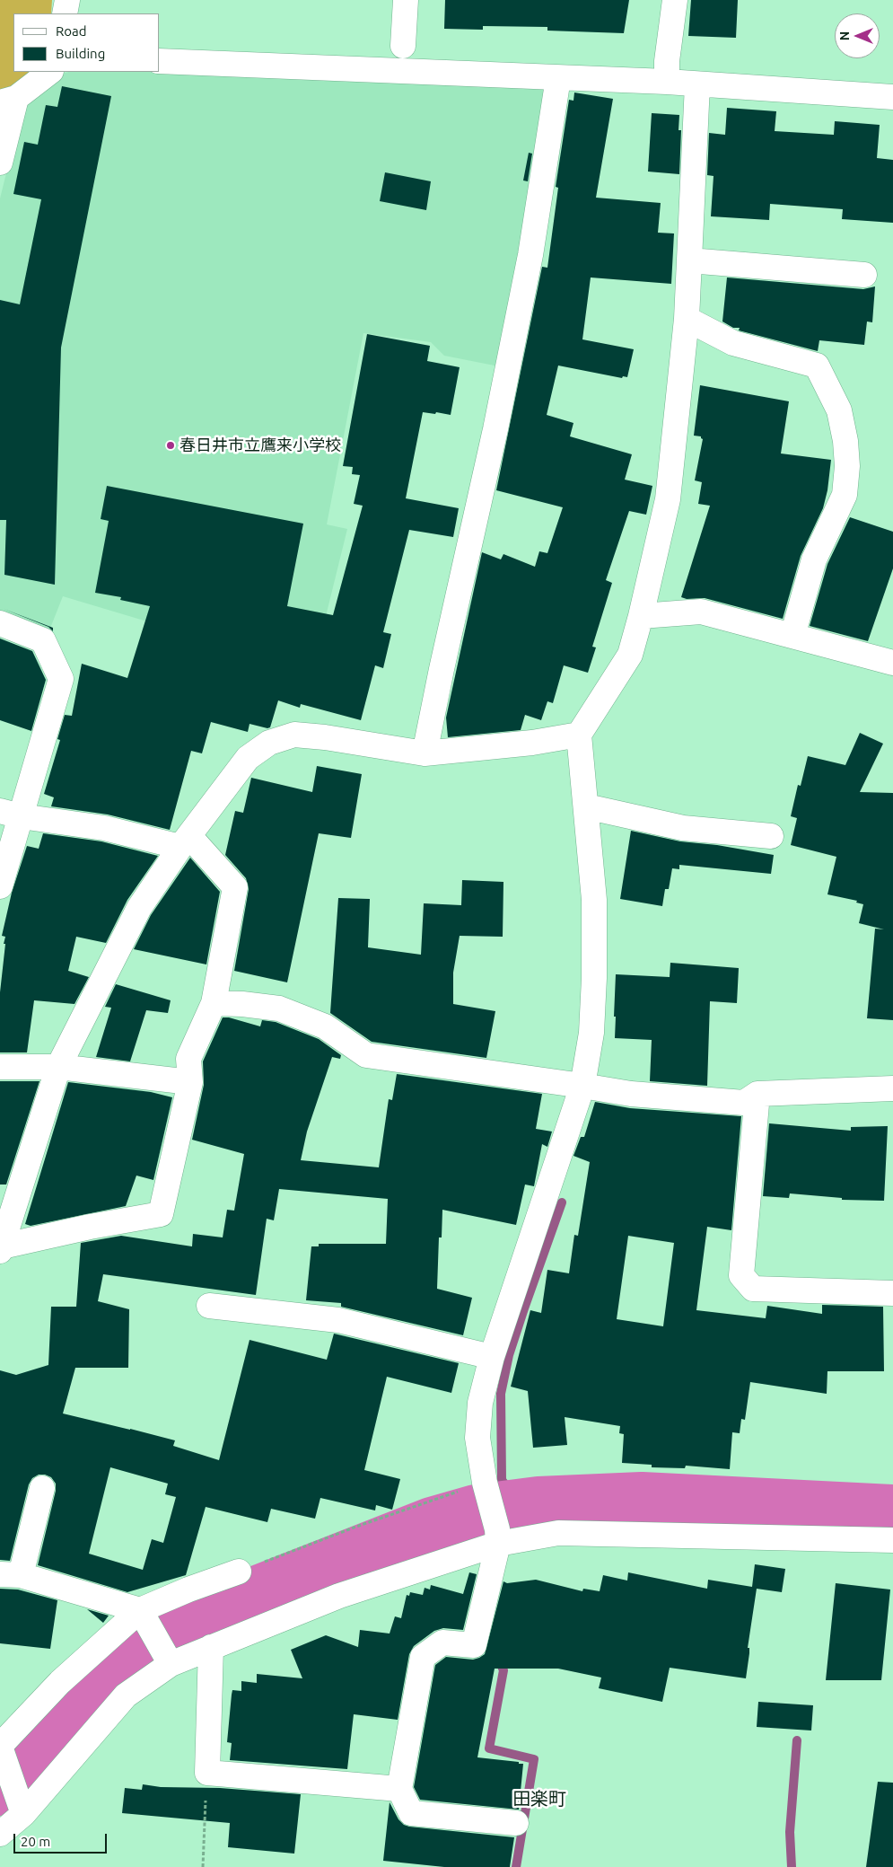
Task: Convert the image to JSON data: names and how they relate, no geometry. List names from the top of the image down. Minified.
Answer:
{"districts":["田楽町"],"places":["春日井市立鷹来小学校"],"legend":["Road","Building"],"scale_bar":"20 m","north":"left"}
